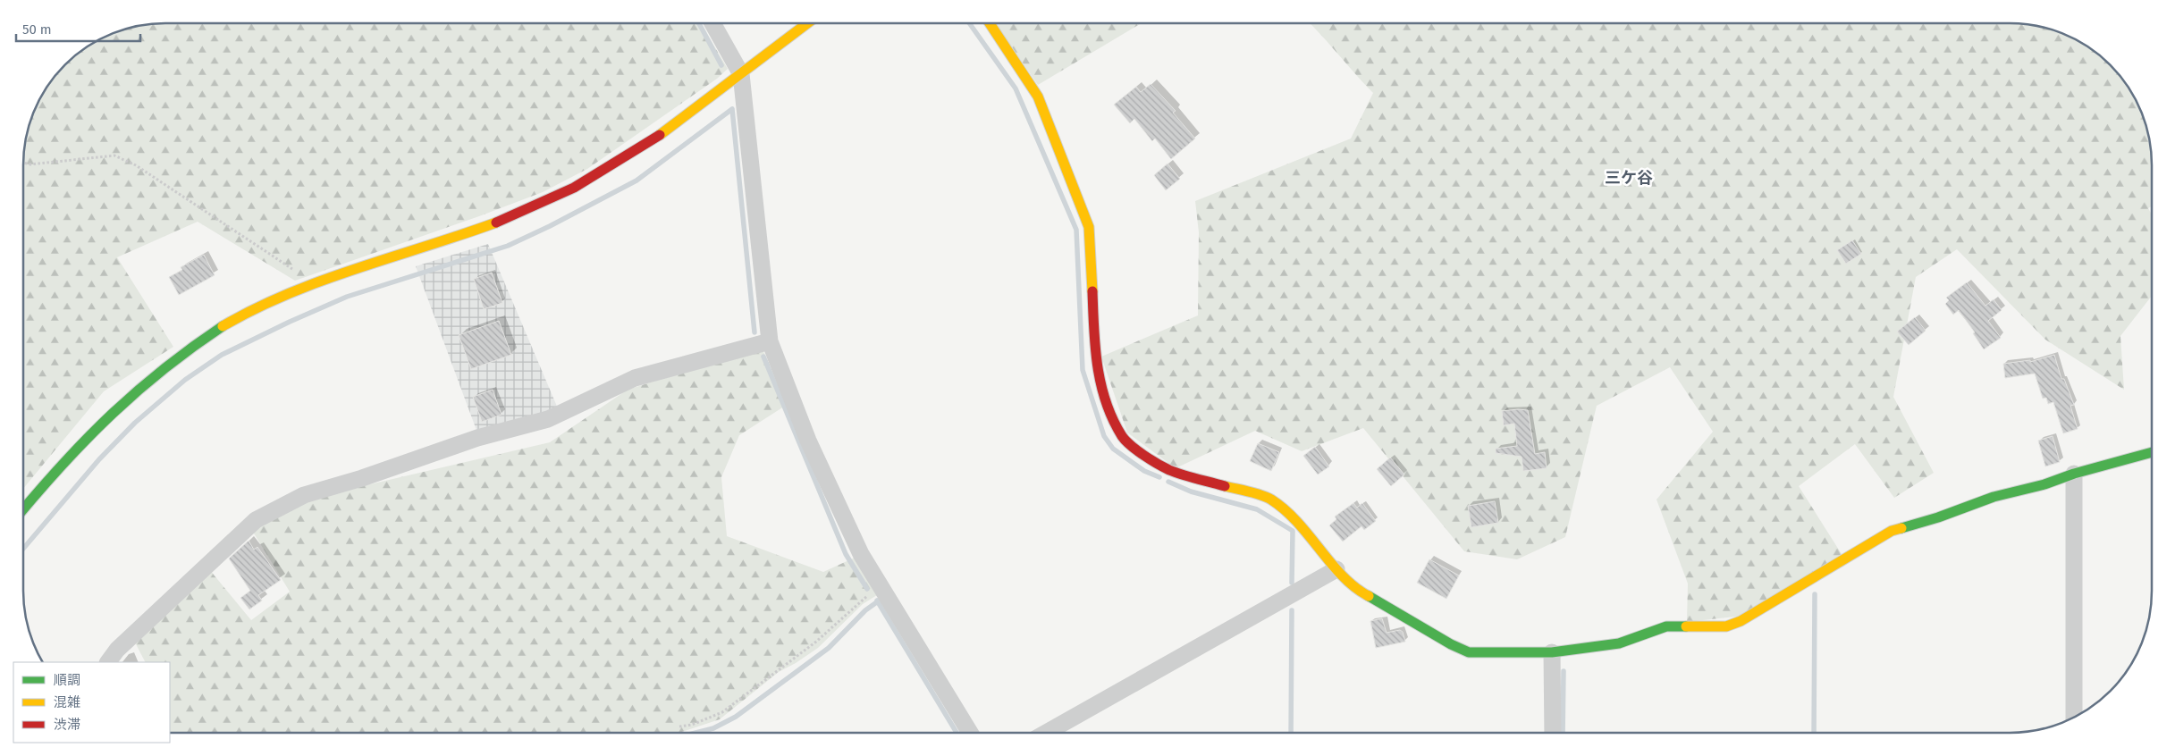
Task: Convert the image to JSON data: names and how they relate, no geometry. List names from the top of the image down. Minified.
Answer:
{"districts":["三ケ谷"],"legend":["順調","混雑","渋滞"],"scale_bar":"50 m"}
